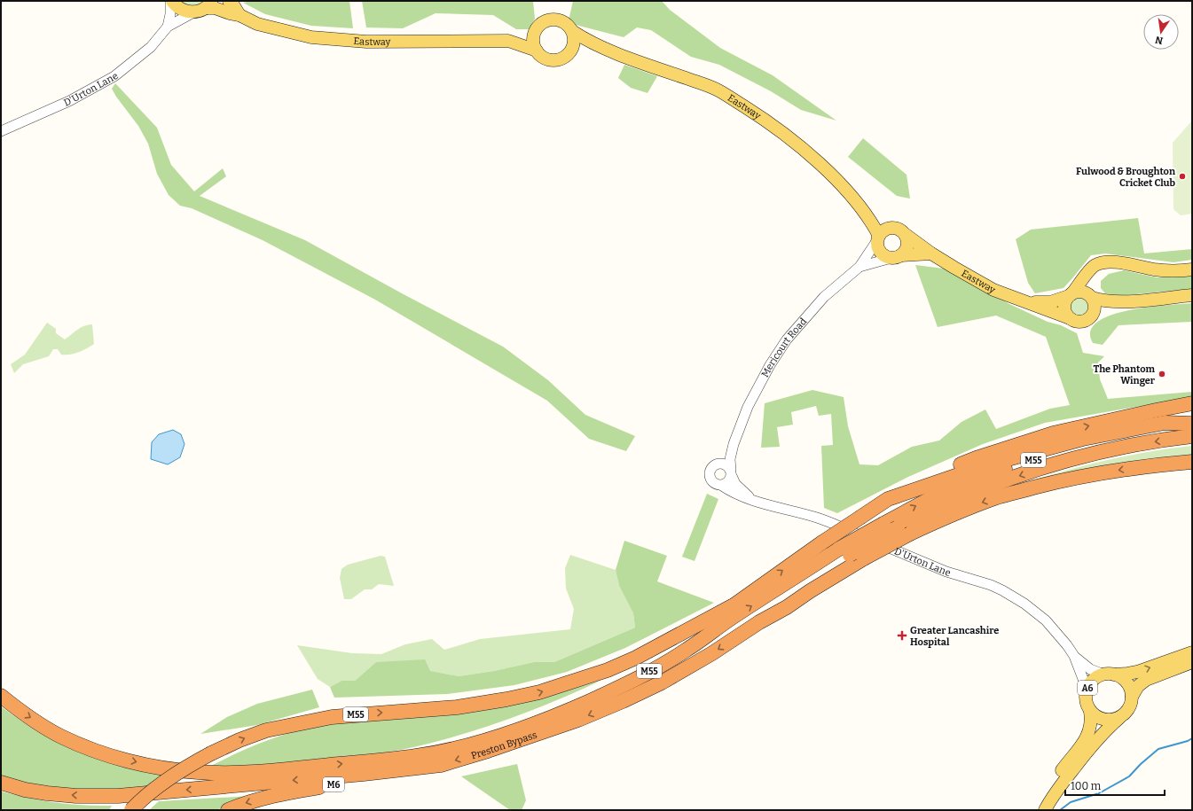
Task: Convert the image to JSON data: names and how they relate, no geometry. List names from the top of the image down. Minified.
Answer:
{"streets":{"highway":["M55","Preston Bypass","M6"],"main road":["Eastway","A6"],"street":["D'Urton Lane","Mericourt Road"]},"crossings":[["Eastway","D'Urton Lane"],["Eastway","Mericourt Road"],["D'Urton Lane","Mericourt Road"],["D'Urton Lane","A6"],["M55","Preston Bypass"],["M55","M6"],["Preston Bypass","M6"]],"places":{"other":["Fulwood & Broughton Cricket Club","The Phantom Winger"],"health":["Greater Lancashire Hospital"]},"scale_bar":"100 m","north":"bottom"}
